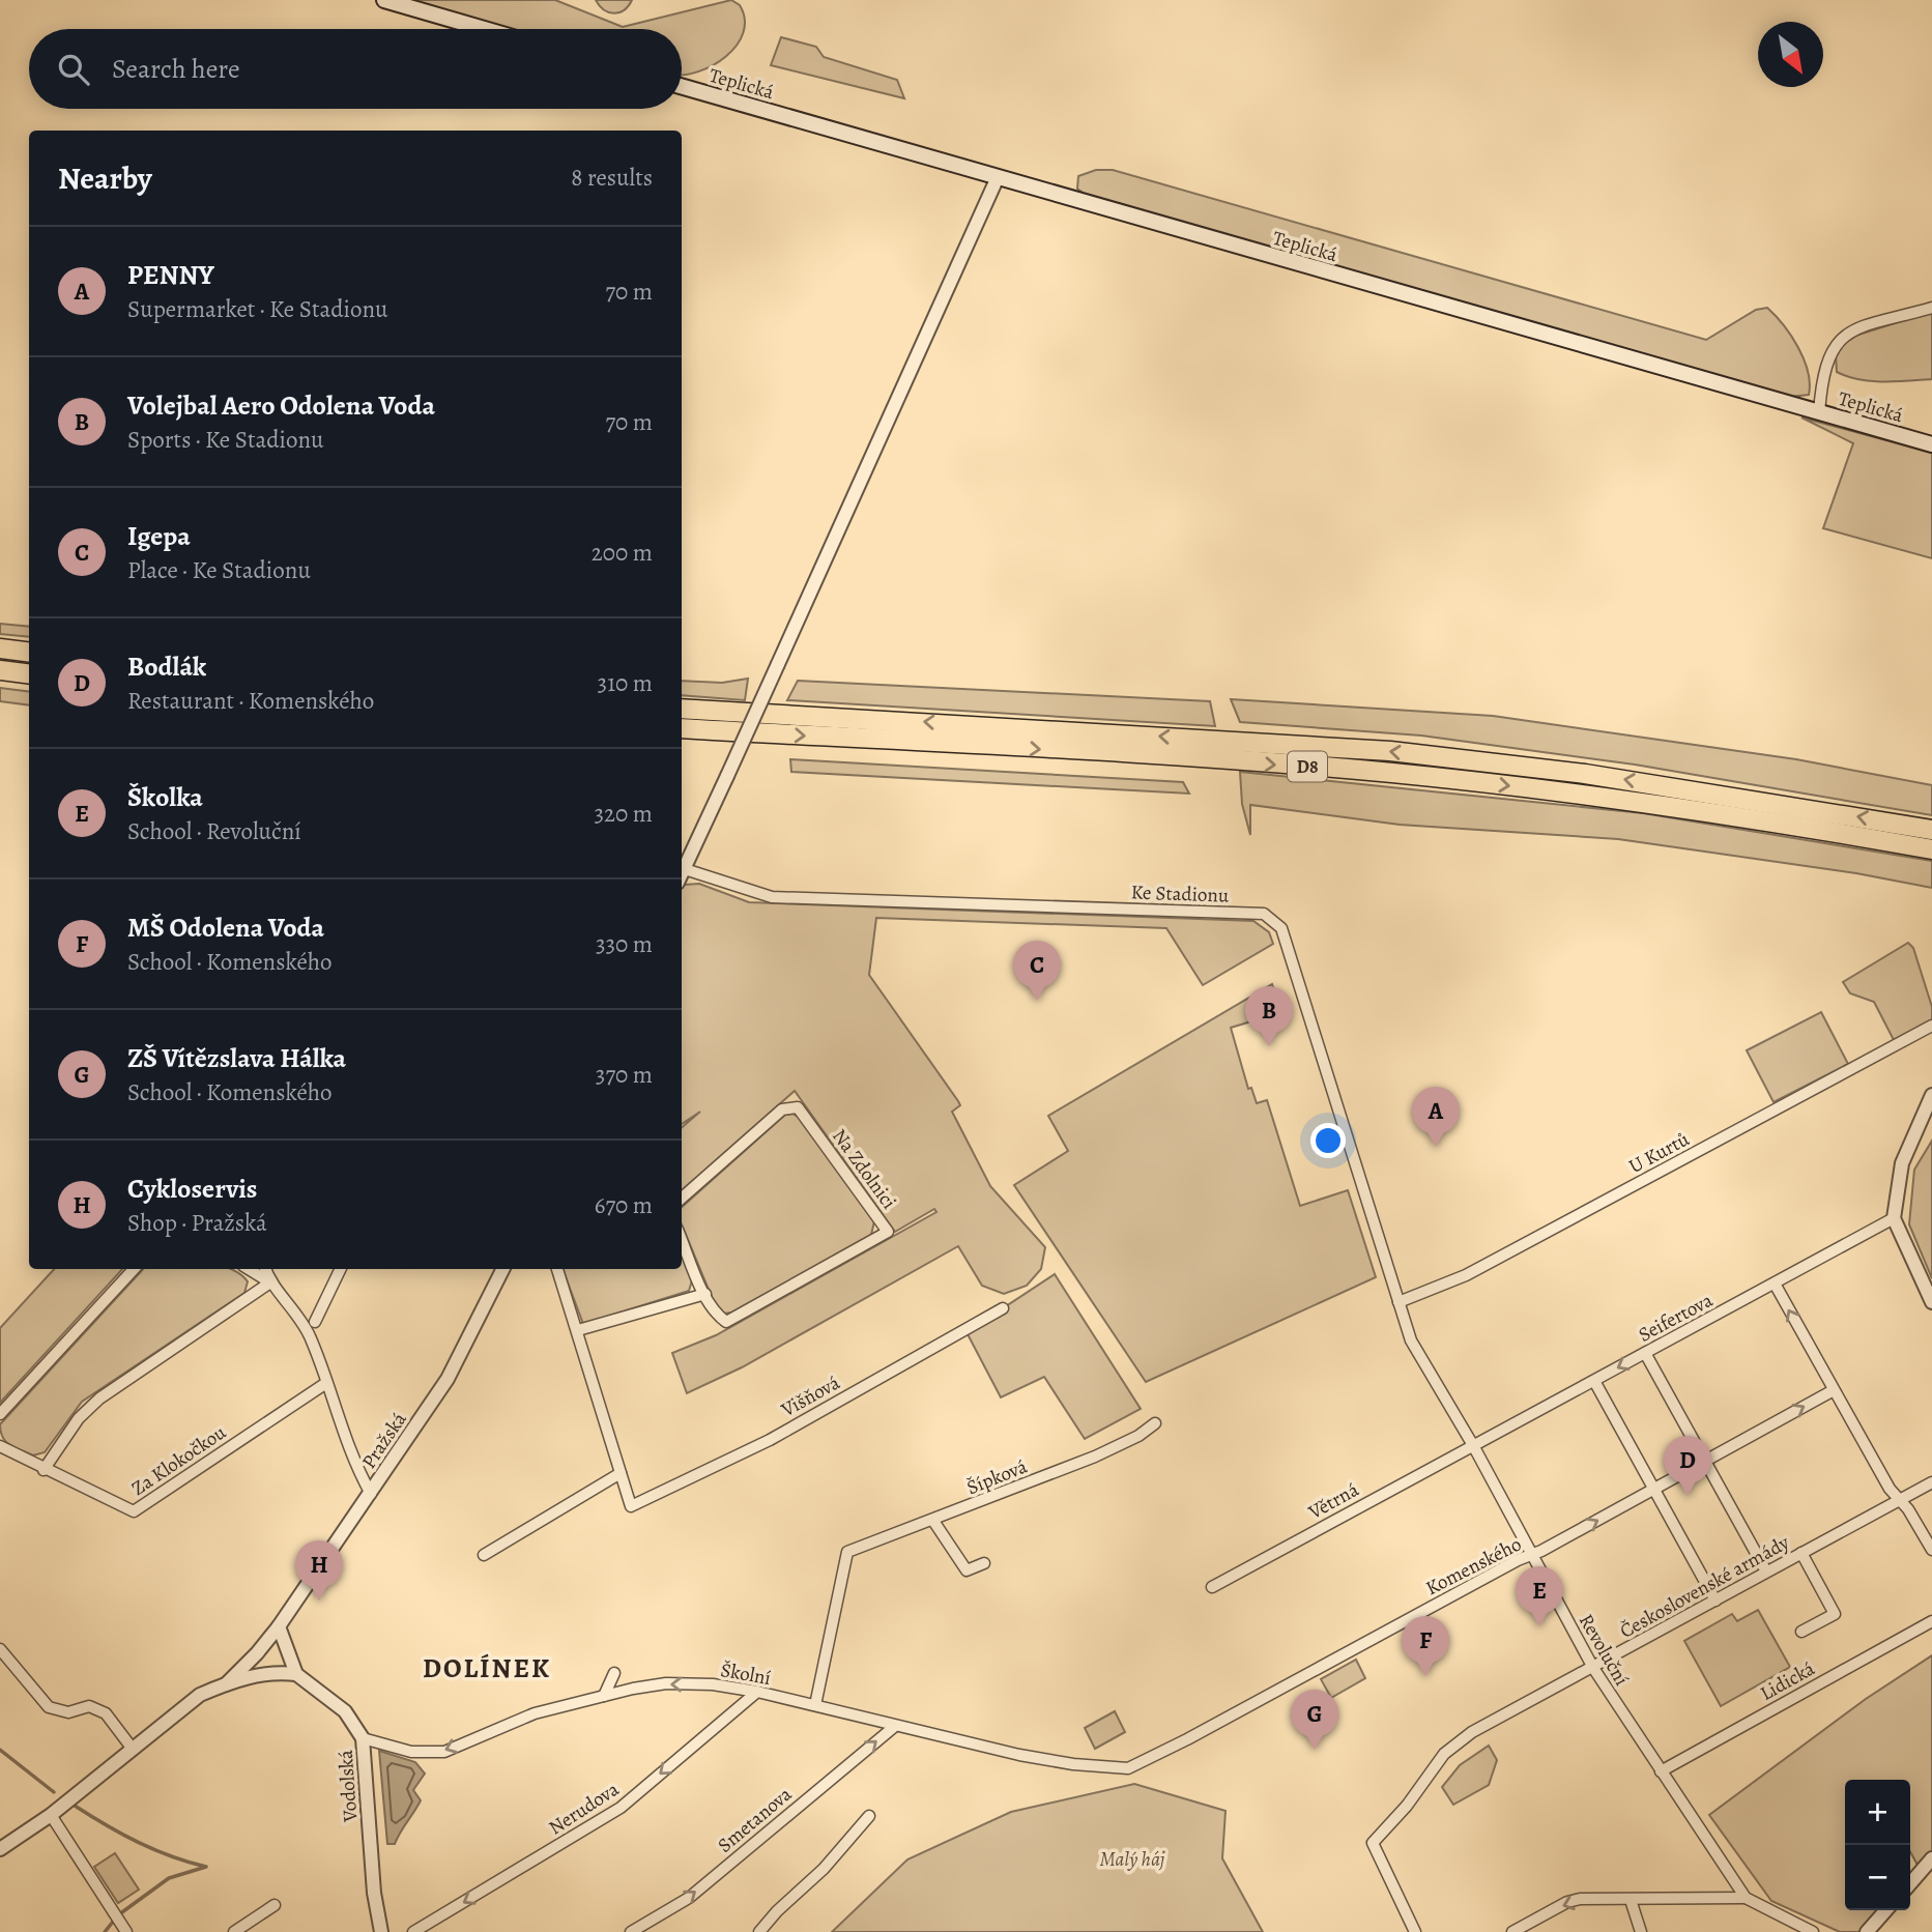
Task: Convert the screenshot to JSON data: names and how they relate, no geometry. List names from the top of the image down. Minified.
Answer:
{"streets":{"highway":["D8"],"main road":["Teplická"],"street":["Ke Stadionu","U Kurtů","Na Zdolnici","Seifertova","Višňová","Pražská","Za Klokočkou","Šípková","Větrná","Komenského","Československé armády","Revoluční","Školní","Lidická","Vodolská","Nerudova","Smetanova"]},"crossings":[["Ke Stadionu","U Kurtů"],["Ke Stadionu","Revoluční"],["U Kurtů","Revoluční"],["Seifertova","Větrná"],["Seifertova","Revoluční"],["Šípková","Školní"],["Větrná","Revoluční"],["Komenského","Revoluční"],["Komenského","Školní"],["Československé armády","Revoluční"],["Revoluční","Lidická"],["Školní","Vodolská"],["Školní","Nerudova"],["Školní","Smetanova"]],"one_way":["Komenského","Školní","Nerudova"],"districts":["DOLÍNEK"],"parks":["Malý háj"],"north":"bottom right","page":{"search":"Search here","heading":["Nearby","8 results"],"list":[{"mark":"A","name":"PENNY","note":"Supermarket · Ke Stadionu","value":"70 m"},{"mark":"B","name":"Volejbal Aero Odolena Voda","note":"Sports · Ke Stadionu","value":"70 m"},{"mark":"C","name":"Igepa","note":"Place · Ke Stadionu","value":"200 m"},{"mark":"D","name":"Bodlák","note":"Restaurant · Komenského","value":"310 m"},{"mark":"E","name":"Školka","note":"School · Revoluční","value":"320 m"},{"mark":"F","name":"MŠ Odolena Voda","note":"School · Komenského","value":"330 m"},{"mark":"G","name":"ZŠ Vítězslava Hálka","note":"School · Komenského","value":"370 m"},{"mark":"H","name":"Cykloservis","note":"Shop · Pražská","value":"670 m"}],"pins":["C","B","A","D","H","E","F","G"],"map_buttons":["+","−"]}}
